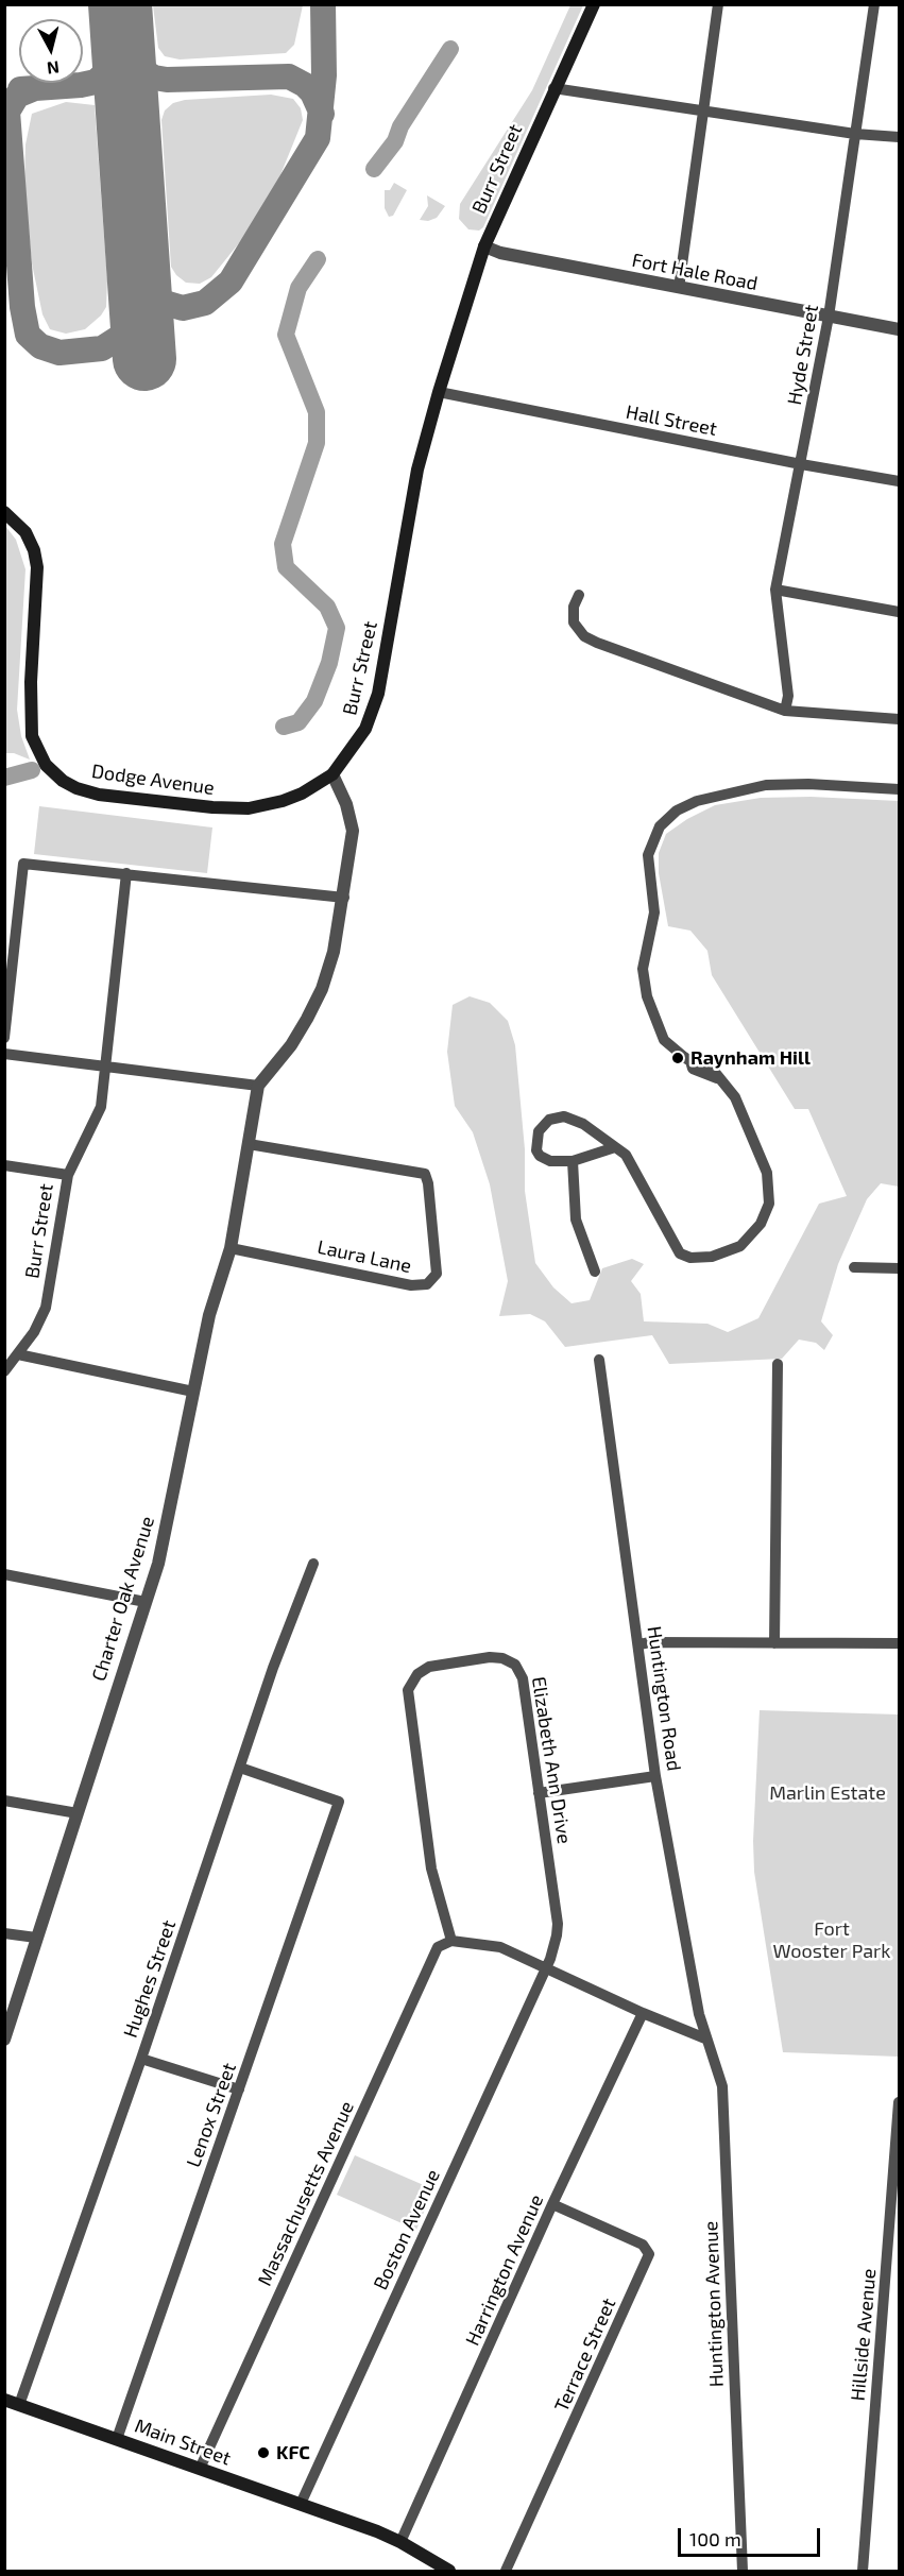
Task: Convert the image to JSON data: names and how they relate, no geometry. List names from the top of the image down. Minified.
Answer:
{"streets":{"main road":["Burr Street","Dodge Avenue","Main Street"],"street":["Fort Hale Road","Hyde Street","Hall Street","Laura Lane","Charter Oak Avenue","Huntington Road","Elizabeth Ann Drive","Hughes Street","Lenox Street","Massachusetts Avenue","Boston Avenue","Harrington Avenue","Huntington Avenue","Hillside Avenue","Terrace Street"]},"crossings":[["Burr Street","Fort Hale Road"],["Burr Street","Hall Street"],["Burr Street","Dodge Avenue"],["Fort Hale Road","Hyde Street"],["Hyde Street","Hall Street"],["Laura Lane","Charter Oak Avenue"],["Huntington Road","Huntington Avenue"],["Elizabeth Ann Drive","Massachusetts Avenue"],["Elizabeth Ann Drive","Boston Avenue"],["Hughes Street","Lenox Street"],["Hughes Street","Main Street"],["Lenox Street","Main Street"],["Massachusetts Avenue","Main Street"],["Boston Avenue","Main Street"],["Harrington Avenue","Terrace Street"],["Harrington Avenue","Main Street"]],"parks":["Marlin Estate","Fort Wooster Park"],"places":["Raynham Hill","KFC"],"scale_bar":"100 m","north":"bottom"}
